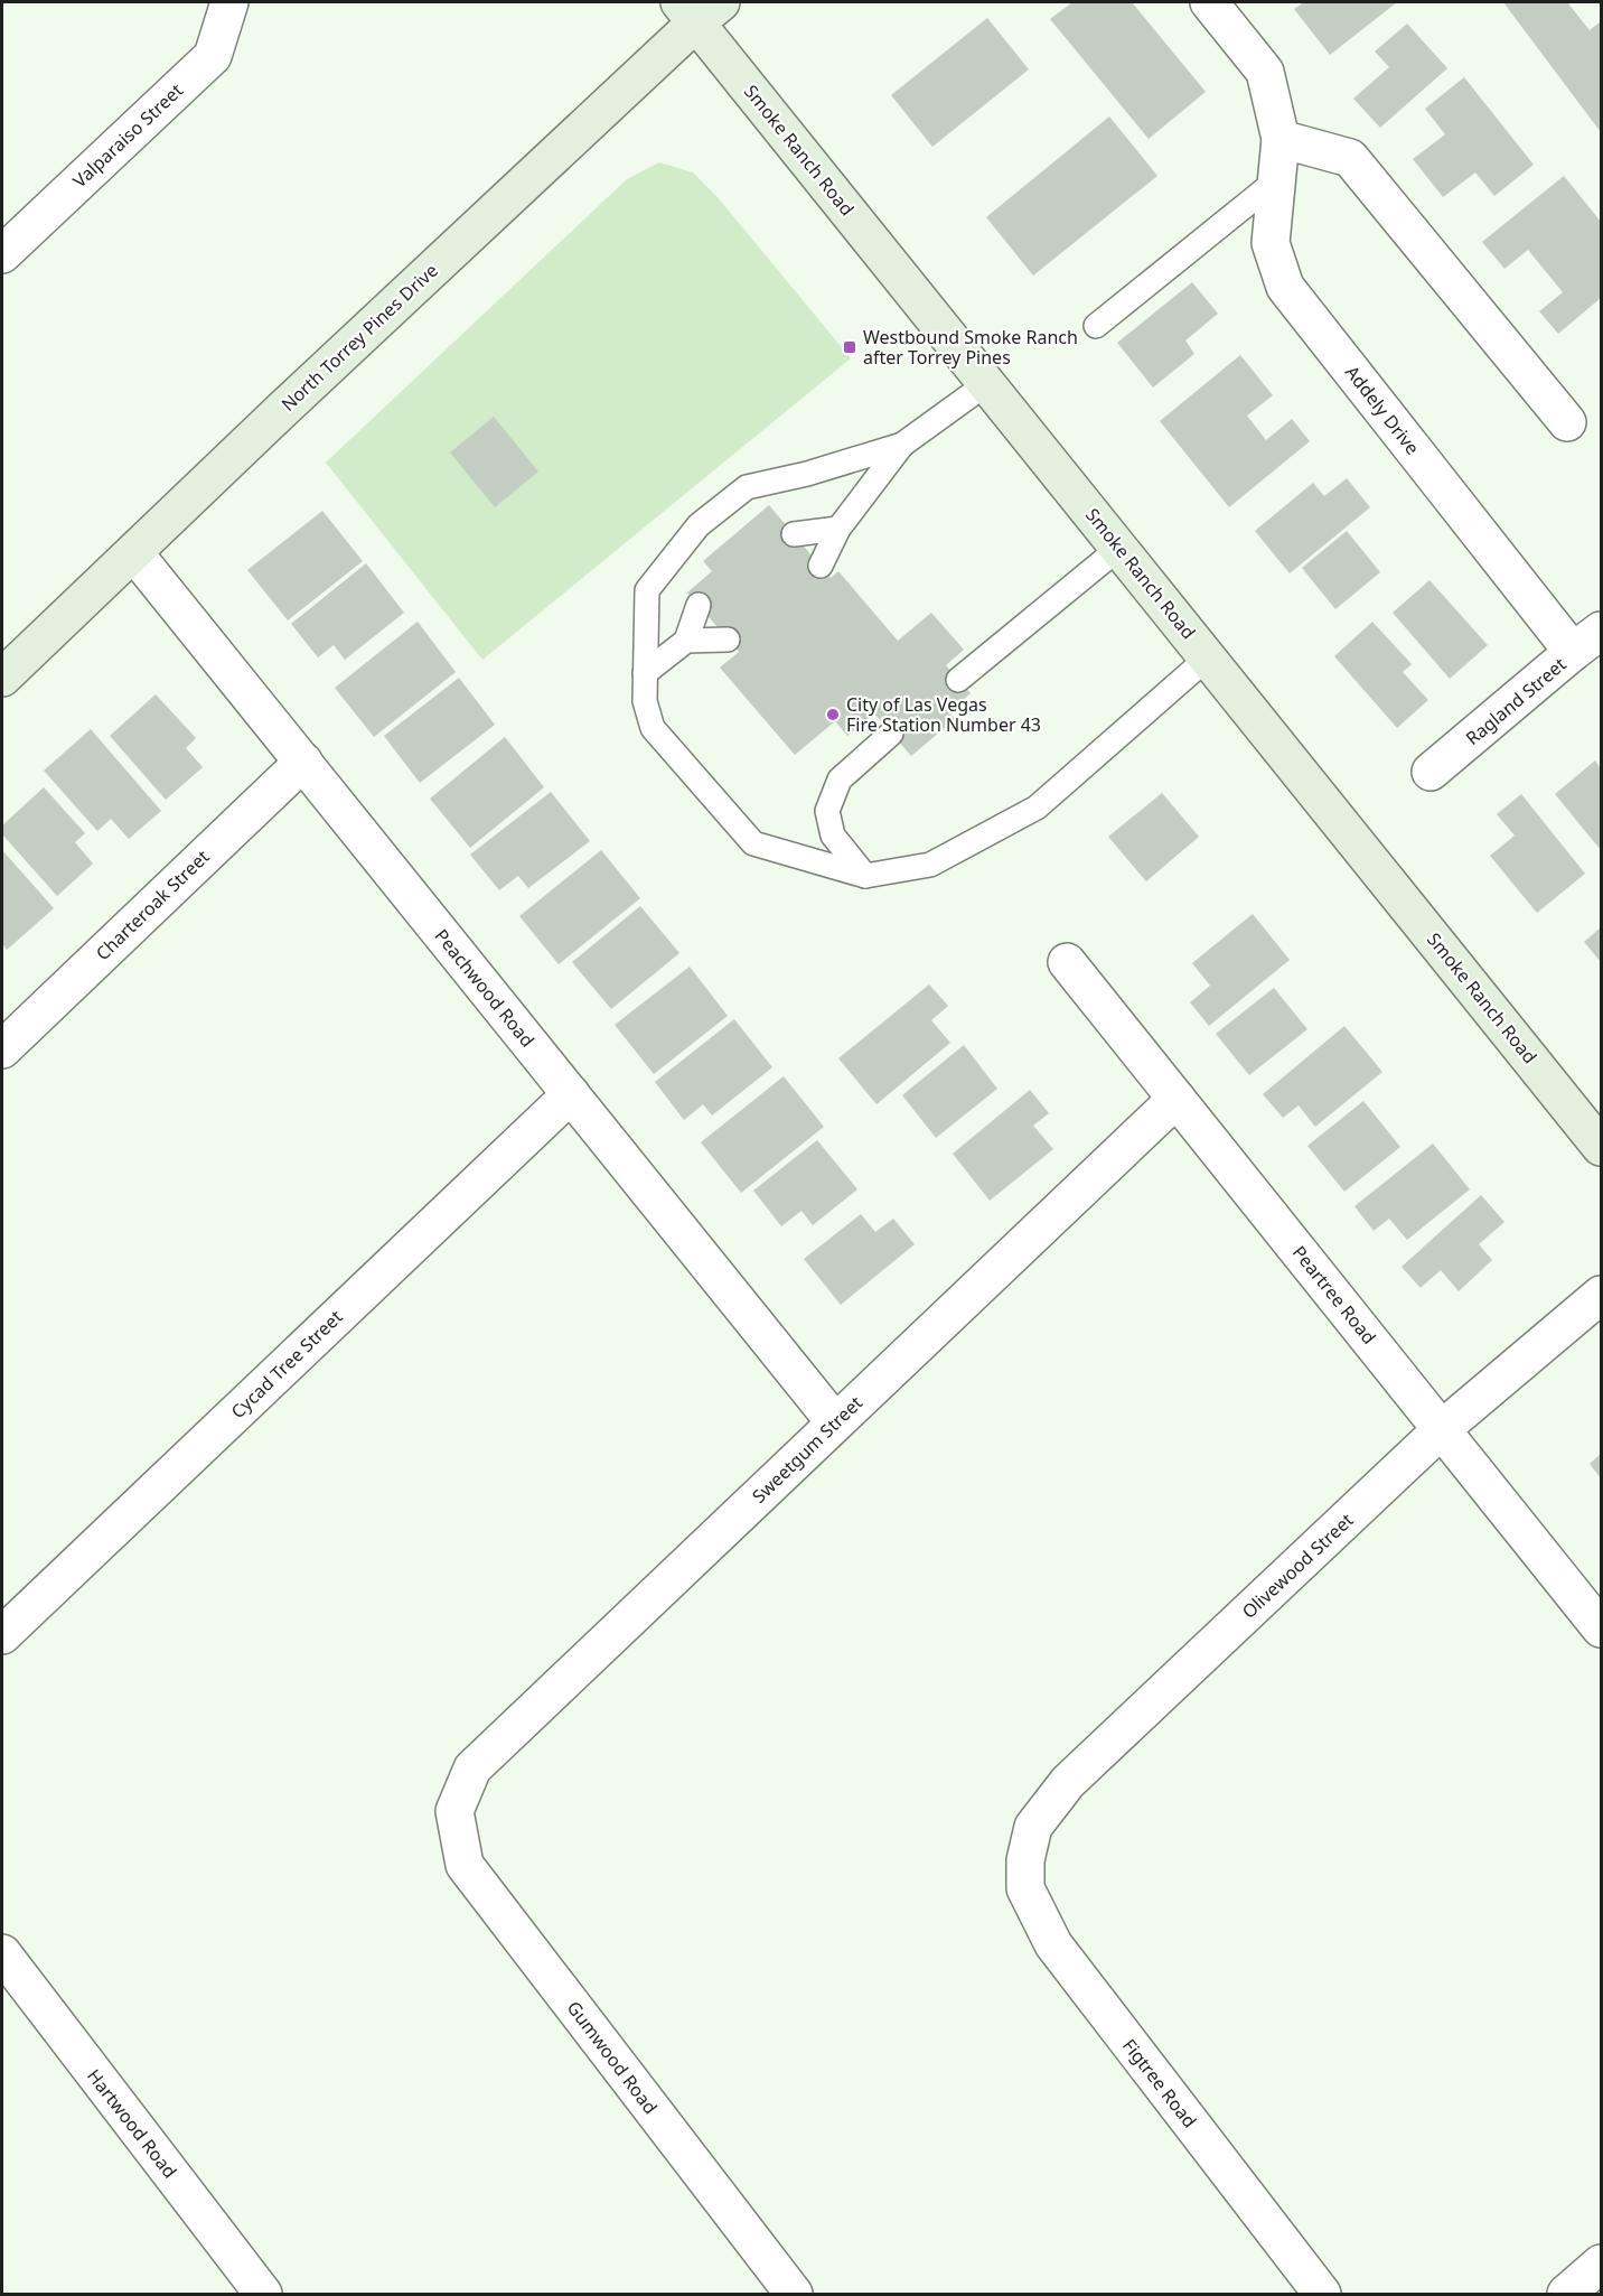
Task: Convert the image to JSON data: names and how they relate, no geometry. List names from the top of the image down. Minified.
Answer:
{"streets":{"main road":["Smoke Ranch Road","North Torrey Pines Drive"],"street":["Valparaiso Street","Addely Drive","Ragland Street","Charteroak Street","Peachwood Road","Peartree Road","Cycad Tree Street","Sweetgum Street","Olivewood Street","Gumwood Road","Figtree Road","Hartwood Road"]},"crossings":[["Smoke Ranch Road","North Torrey Pines Drive"],["North Torrey Pines Drive","Peachwood Road"],["Addely Drive","Ragland Street"],["Charteroak Street","Peachwood Road"],["Peachwood Road","Cycad Tree Street"],["Peachwood Road","Sweetgum Street"],["Peartree Road","Sweetgum Street"],["Peartree Road","Olivewood Street"],["Sweetgum Street","Gumwood Road"],["Olivewood Street","Figtree Road"]],"places":{"transit":["Westbound Smoke Ranch after Torrey Pines"],"other":["City of Las Vegas Fire Station Number 43"]}}
